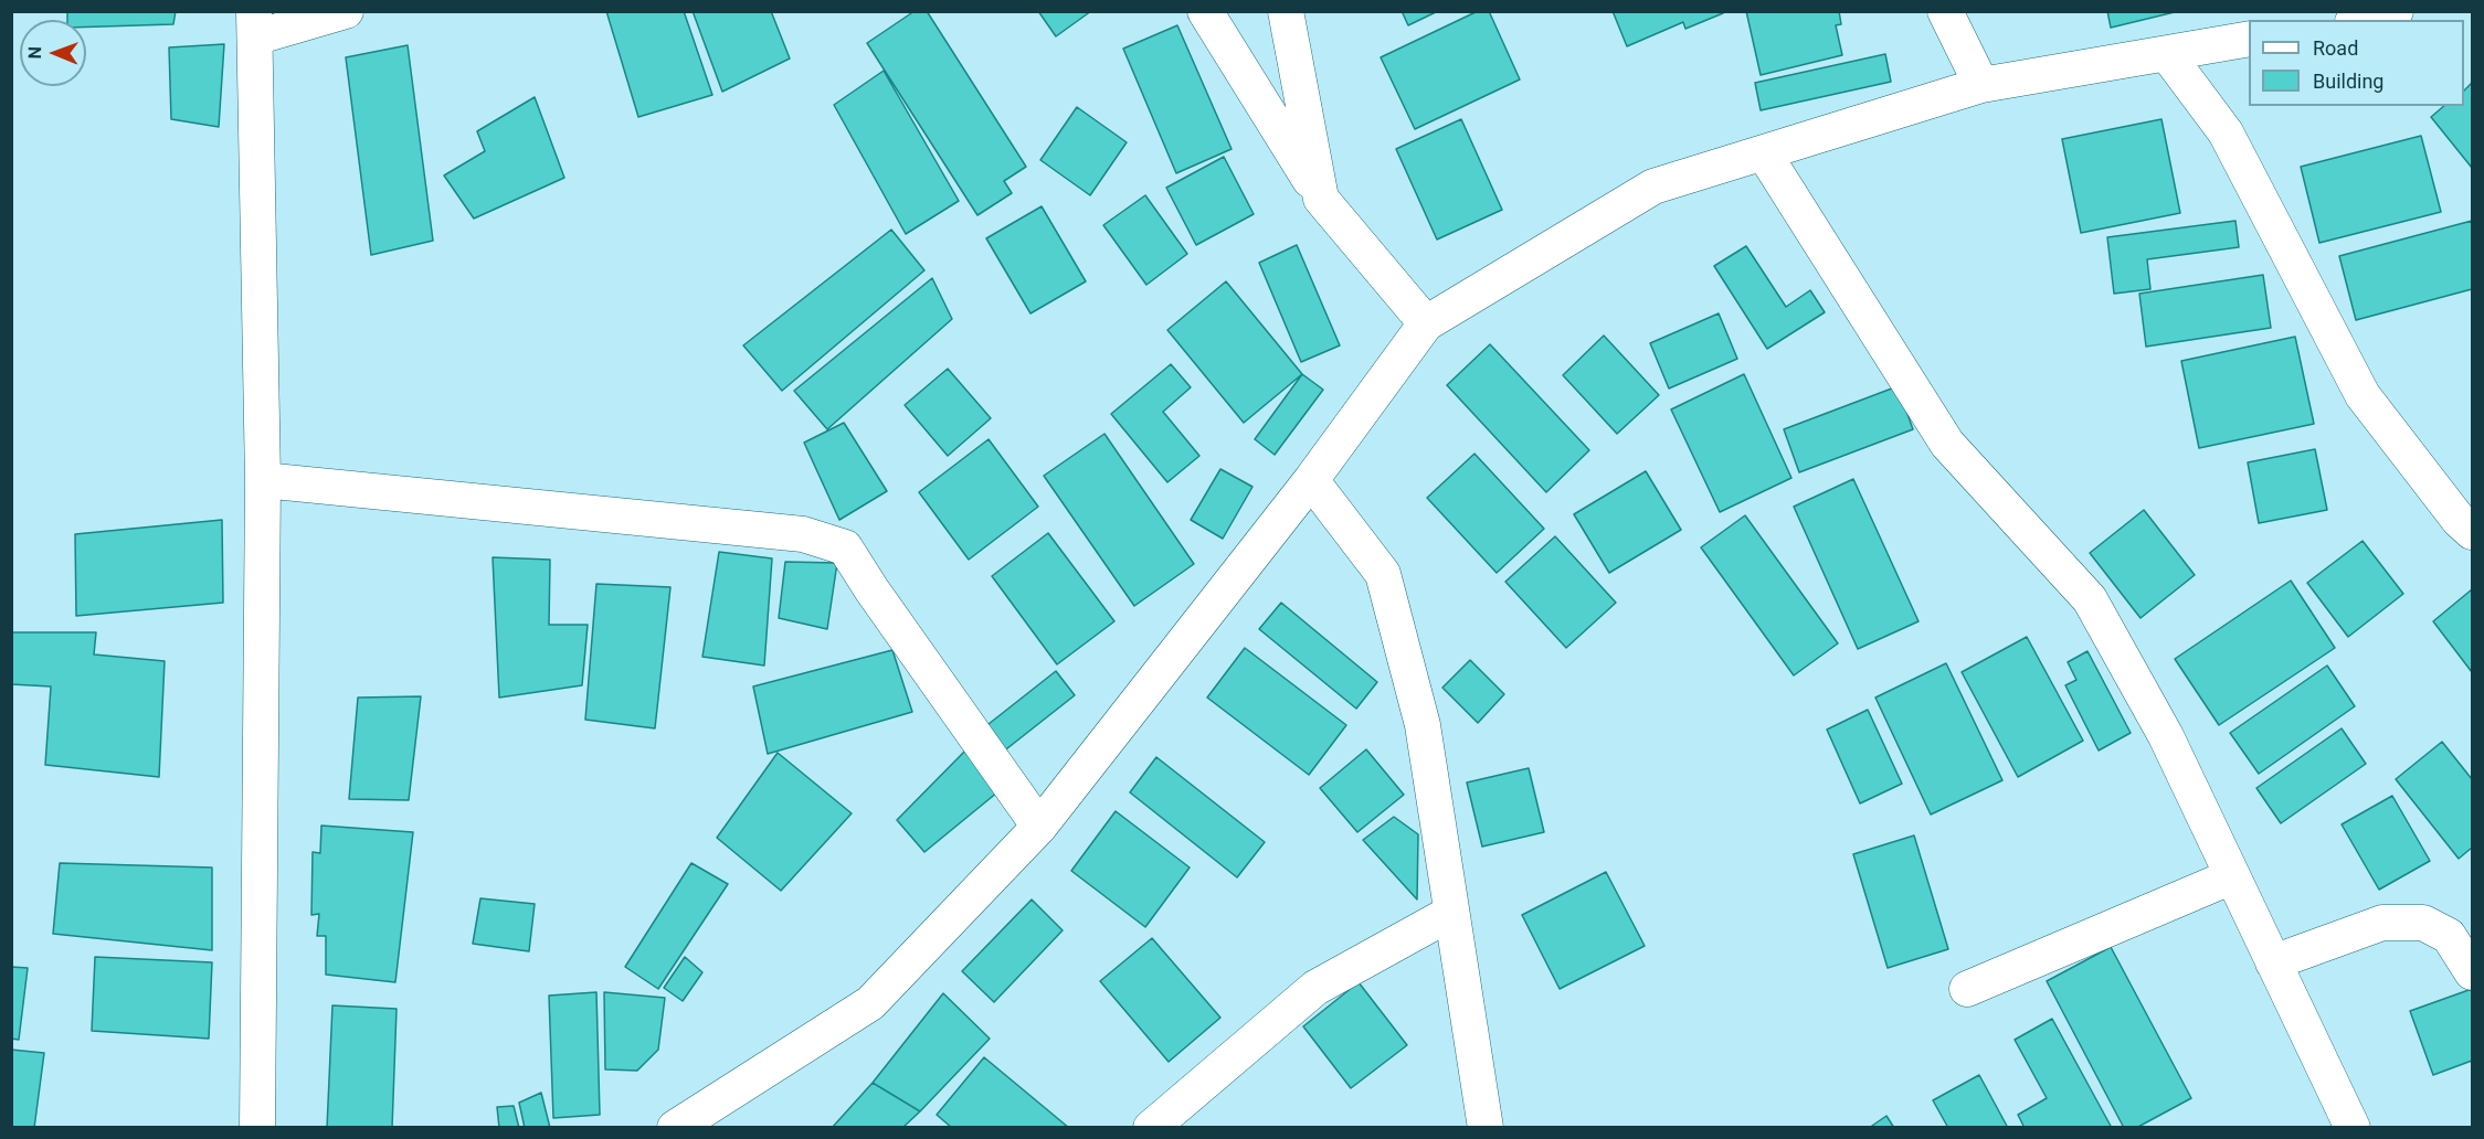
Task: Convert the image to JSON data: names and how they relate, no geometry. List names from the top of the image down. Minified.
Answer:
{"legend":["Road","Building"],"north":"left"}
